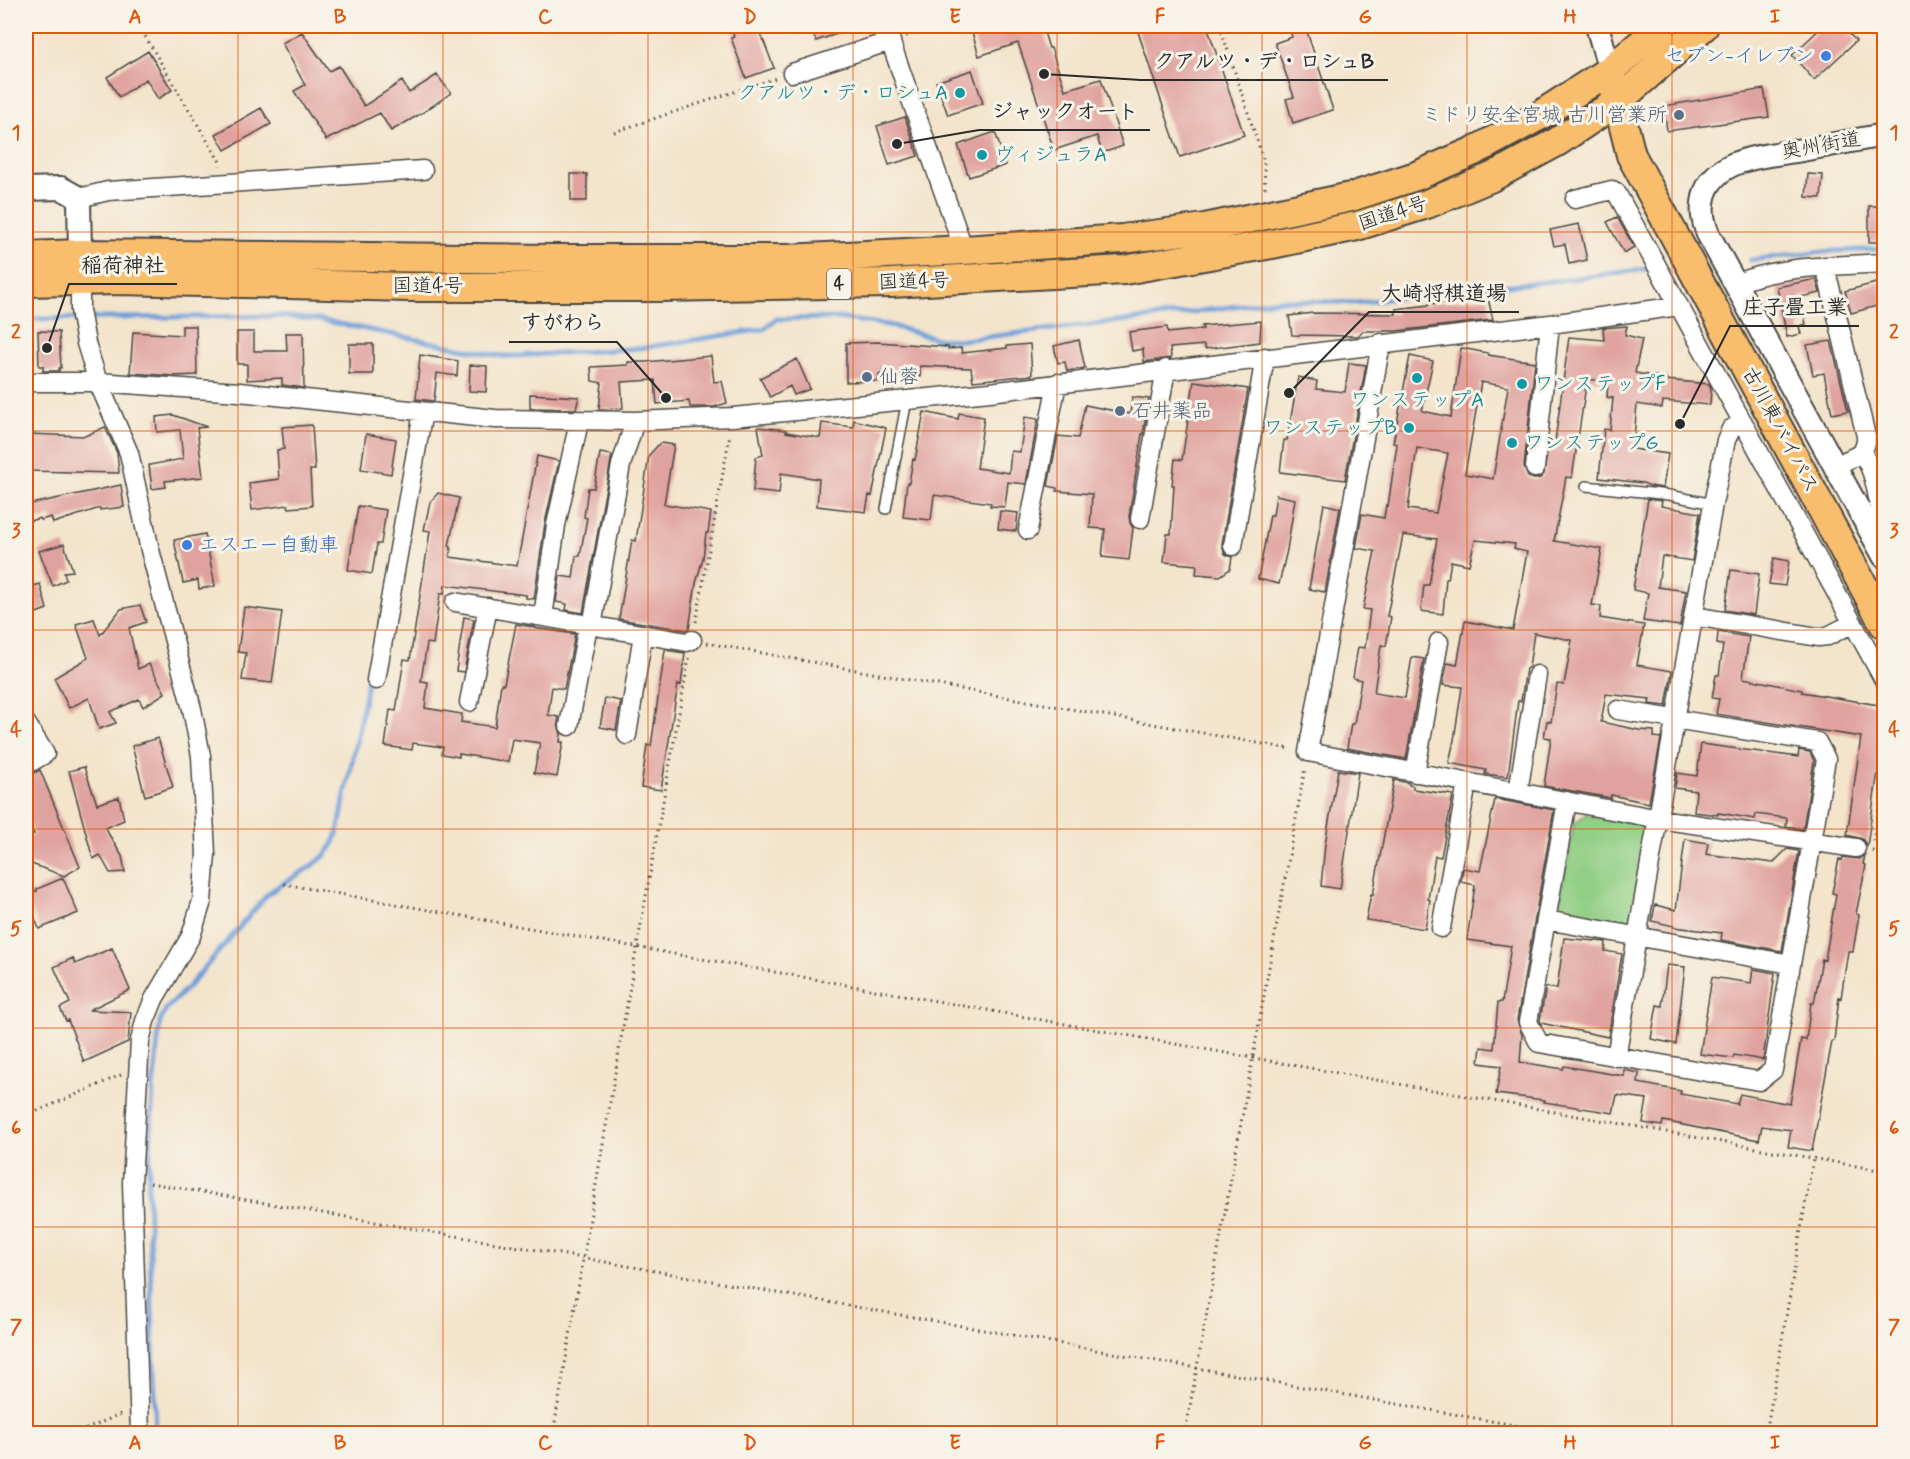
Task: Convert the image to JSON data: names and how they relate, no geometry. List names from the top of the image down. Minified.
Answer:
{"streets":{"highway":["国道4号","4","古川東バイパス"],"street":["奥州街道"]},"crossings":[["国道4号","古川東バイパス"]],"places":["セブン-イレブン","クアルツ・デ・ロシュB","クアルツ・デ・ロシュA","ミドリ安全宮城 古川営業所","ジャックオート","ヴィジュラA","稲荷神社","仙蓉","ワンステップA","ワンステップF","大崎将棋道場","すがわら","石井薬品","庄子畳工業","ワンステップB","ワンステップG","エスエー自動車"],"grid":{"columns":["A","B","C","D","E","F","G","H","I"],"rows":["1","2","3","4","5","6","7"]}}
